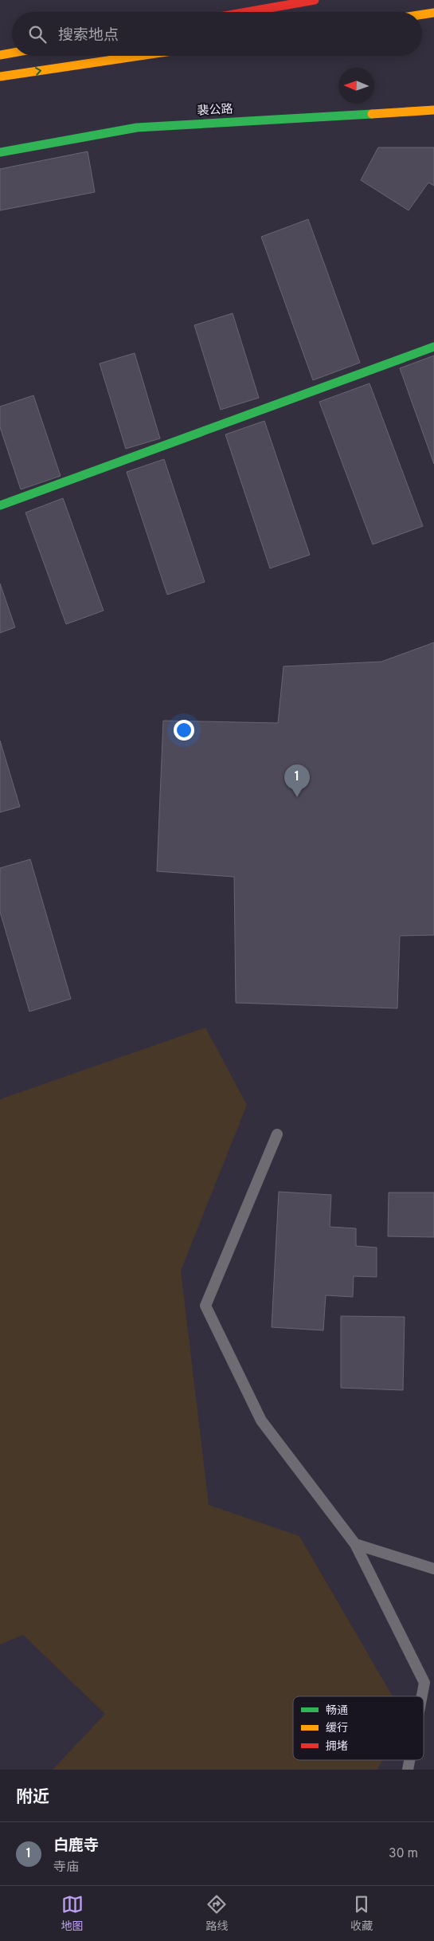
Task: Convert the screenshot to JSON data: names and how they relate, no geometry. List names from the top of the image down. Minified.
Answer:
{"streets":{"main road":["裴公路"]},"legend":["畅通","缓行","拥堵"],"north":"left","page":{"search":"搜索地点","pins":"1","heading":"附近","list":[{"mark":"1","name":"白鹿寺","note":"寺庙","value":"30 m"}],"nav":["地图","路线","收藏"]}}
